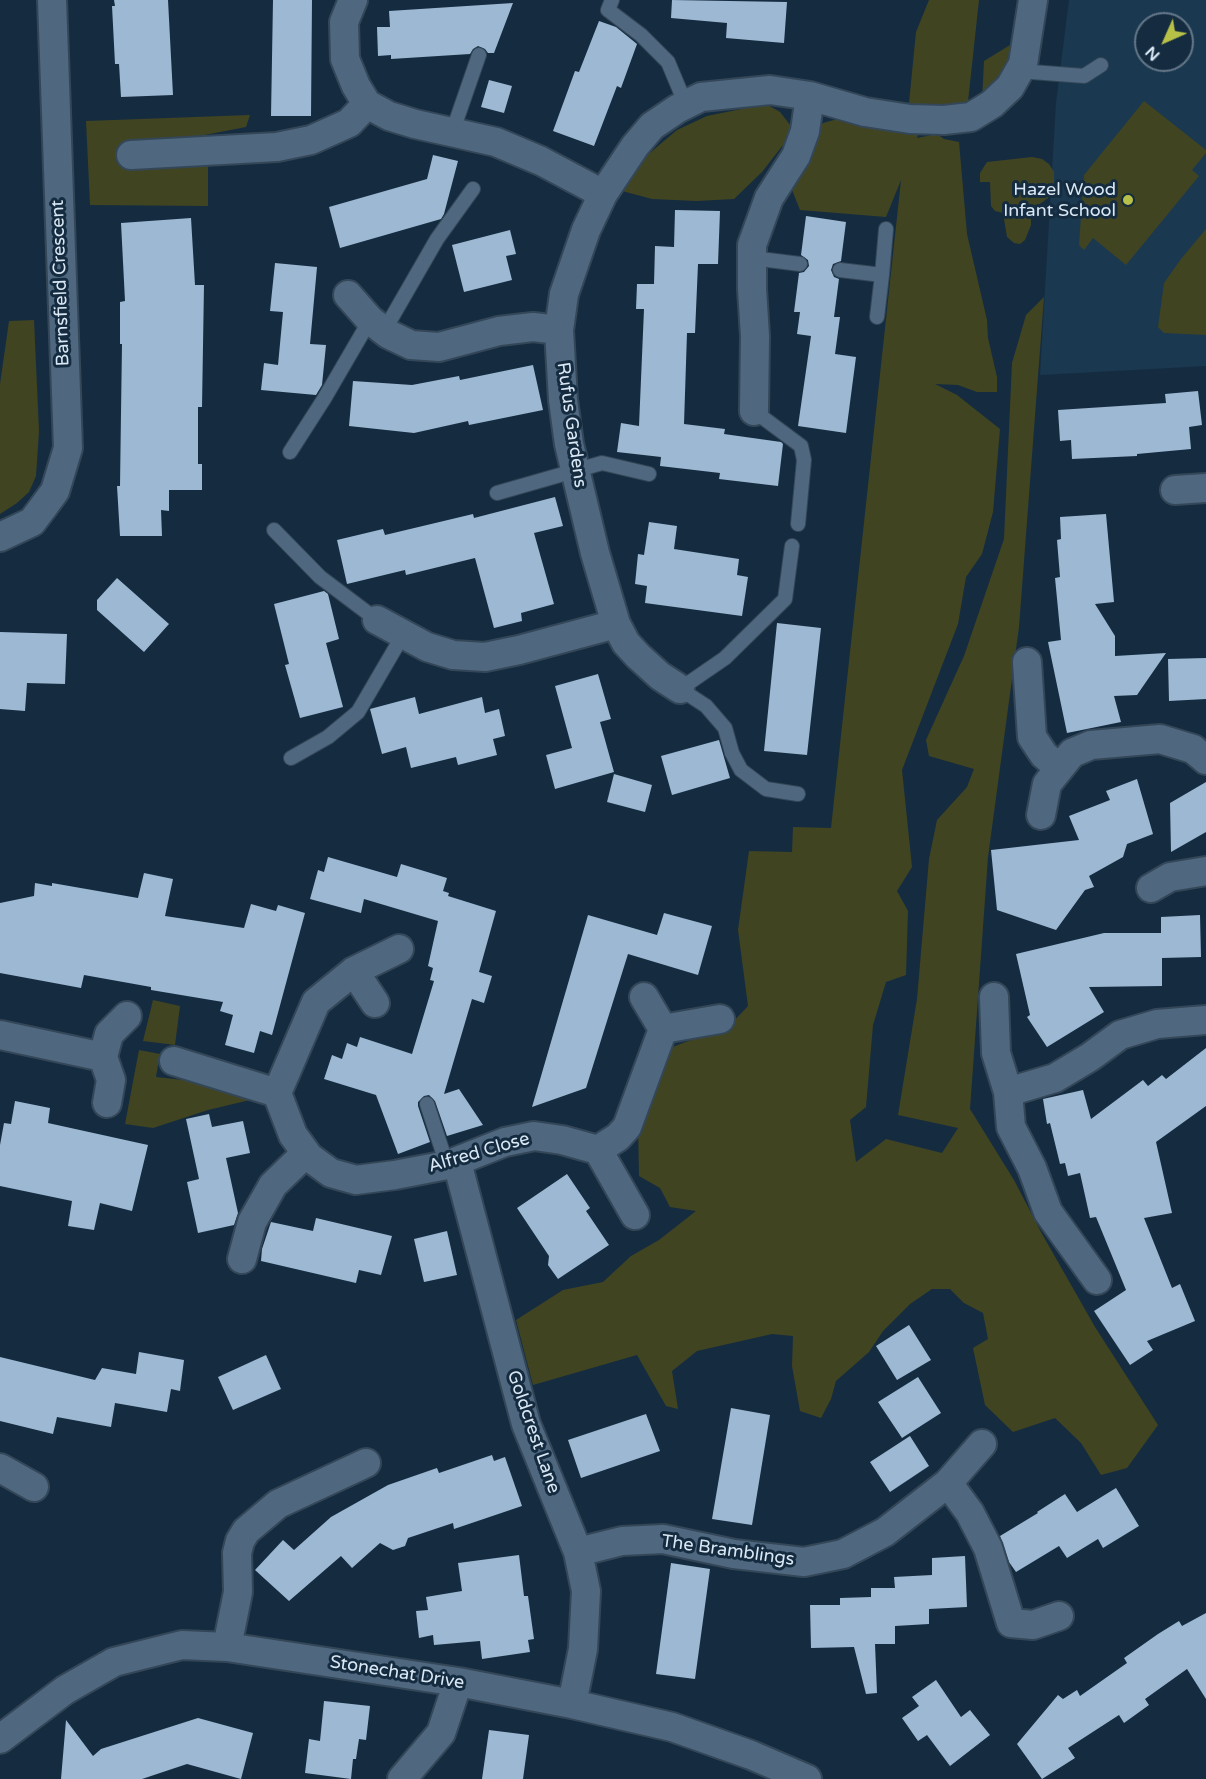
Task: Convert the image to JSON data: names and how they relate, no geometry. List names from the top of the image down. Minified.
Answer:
{"streets":{"street":["Barnsfield Crescent","Rufus Gardens","Alfred Close","Goldcrest Lane","The Bramblings","Stonechat Drive"]},"crossings":[["Alfred Close","Goldcrest Lane"],["Goldcrest Lane","The Bramblings"],["Goldcrest Lane","Stonechat Drive"]],"places":["Hazel Wood Infant School"],"north":"bottom left"}
